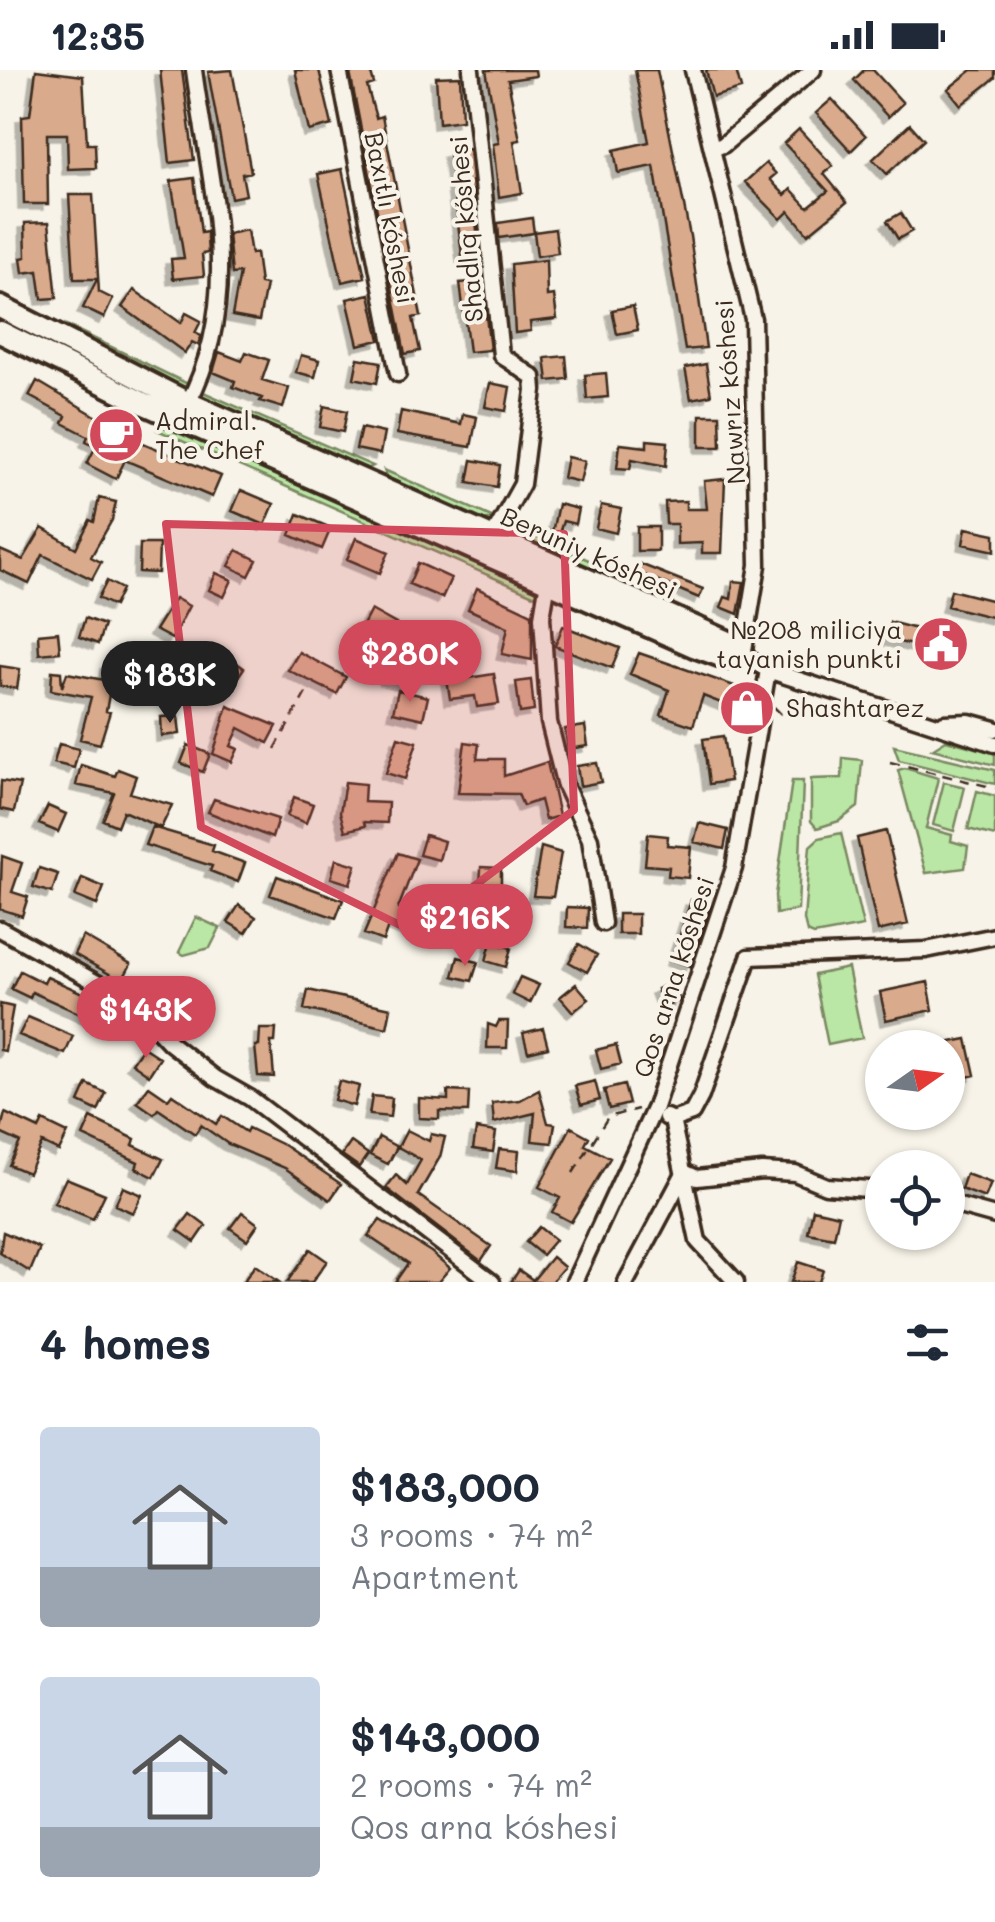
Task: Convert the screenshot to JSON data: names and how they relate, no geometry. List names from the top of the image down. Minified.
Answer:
{"streets":{"street":["Baxıtlı kóshesi","Shadlıq kóshesi","Nawrız kóshesi","Beruniy kóshesi","Qos arna kóshesi"]},"crossings":[["Shadlıq kóshesi","Beruniy kóshesi"],["Nawrız kóshesi","Beruniy kóshesi"]],"places":{"cafe":["Admiral. The Chef"],"public building":["№208 miliciya tayanish punkti"],"shop":["Shashtarez"]},"north":"right","page":{"status":"12:35","price":["$280K","$183K","$216K","$143K"],"heading":"4 homes","list":[{"name":"$183,000","note":"3 rooms · 74 m² · Apartment"},{"name":"$143,000","note":"2 rooms · 74 m² · Qos arna kóshesi"}]}}
